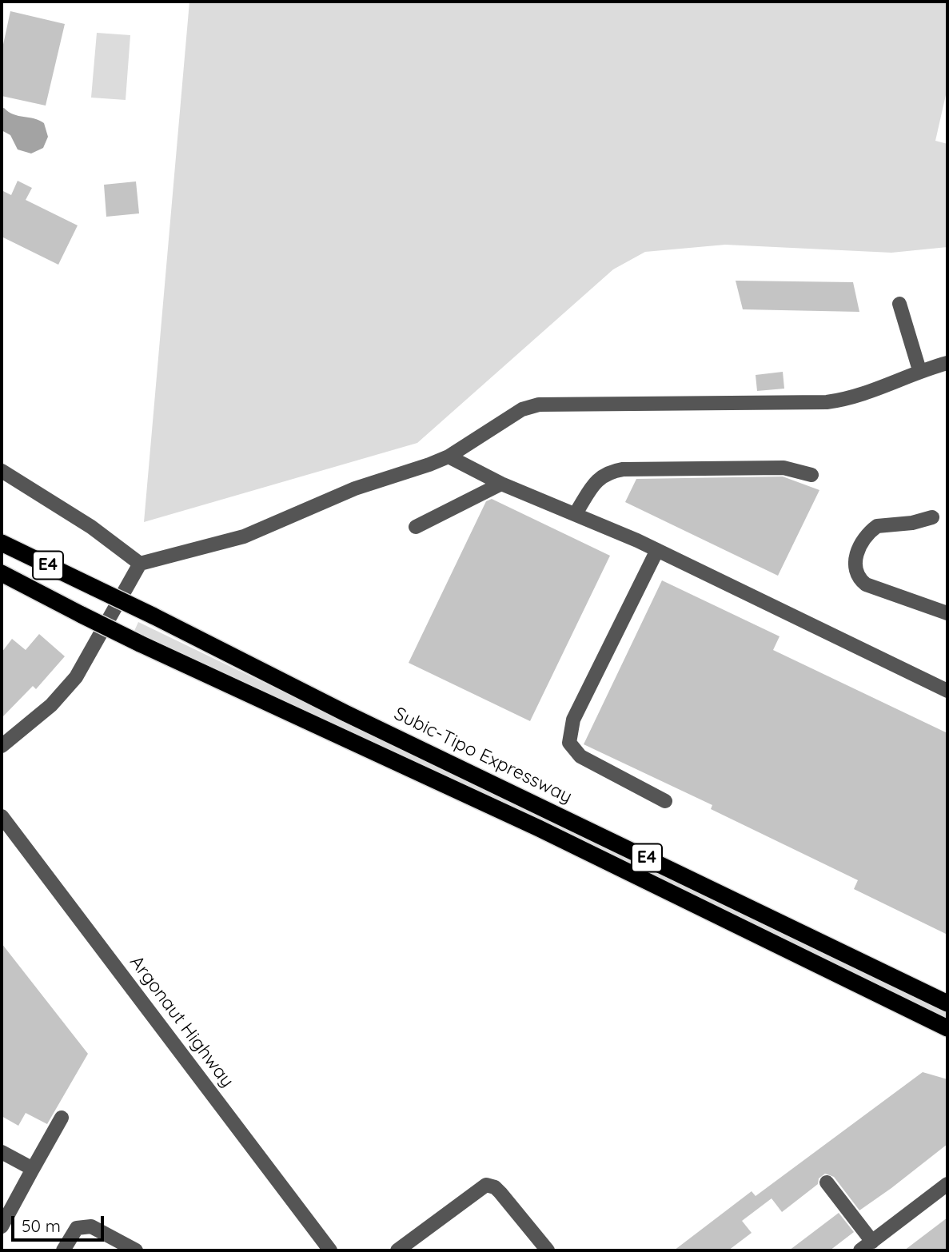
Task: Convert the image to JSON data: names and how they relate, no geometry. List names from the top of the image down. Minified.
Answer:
{"streets":{"highway":["E4","Subic-Tipo Expressway"],"street":["Argonaut Highway"]},"scale_bar":"50 m"}
